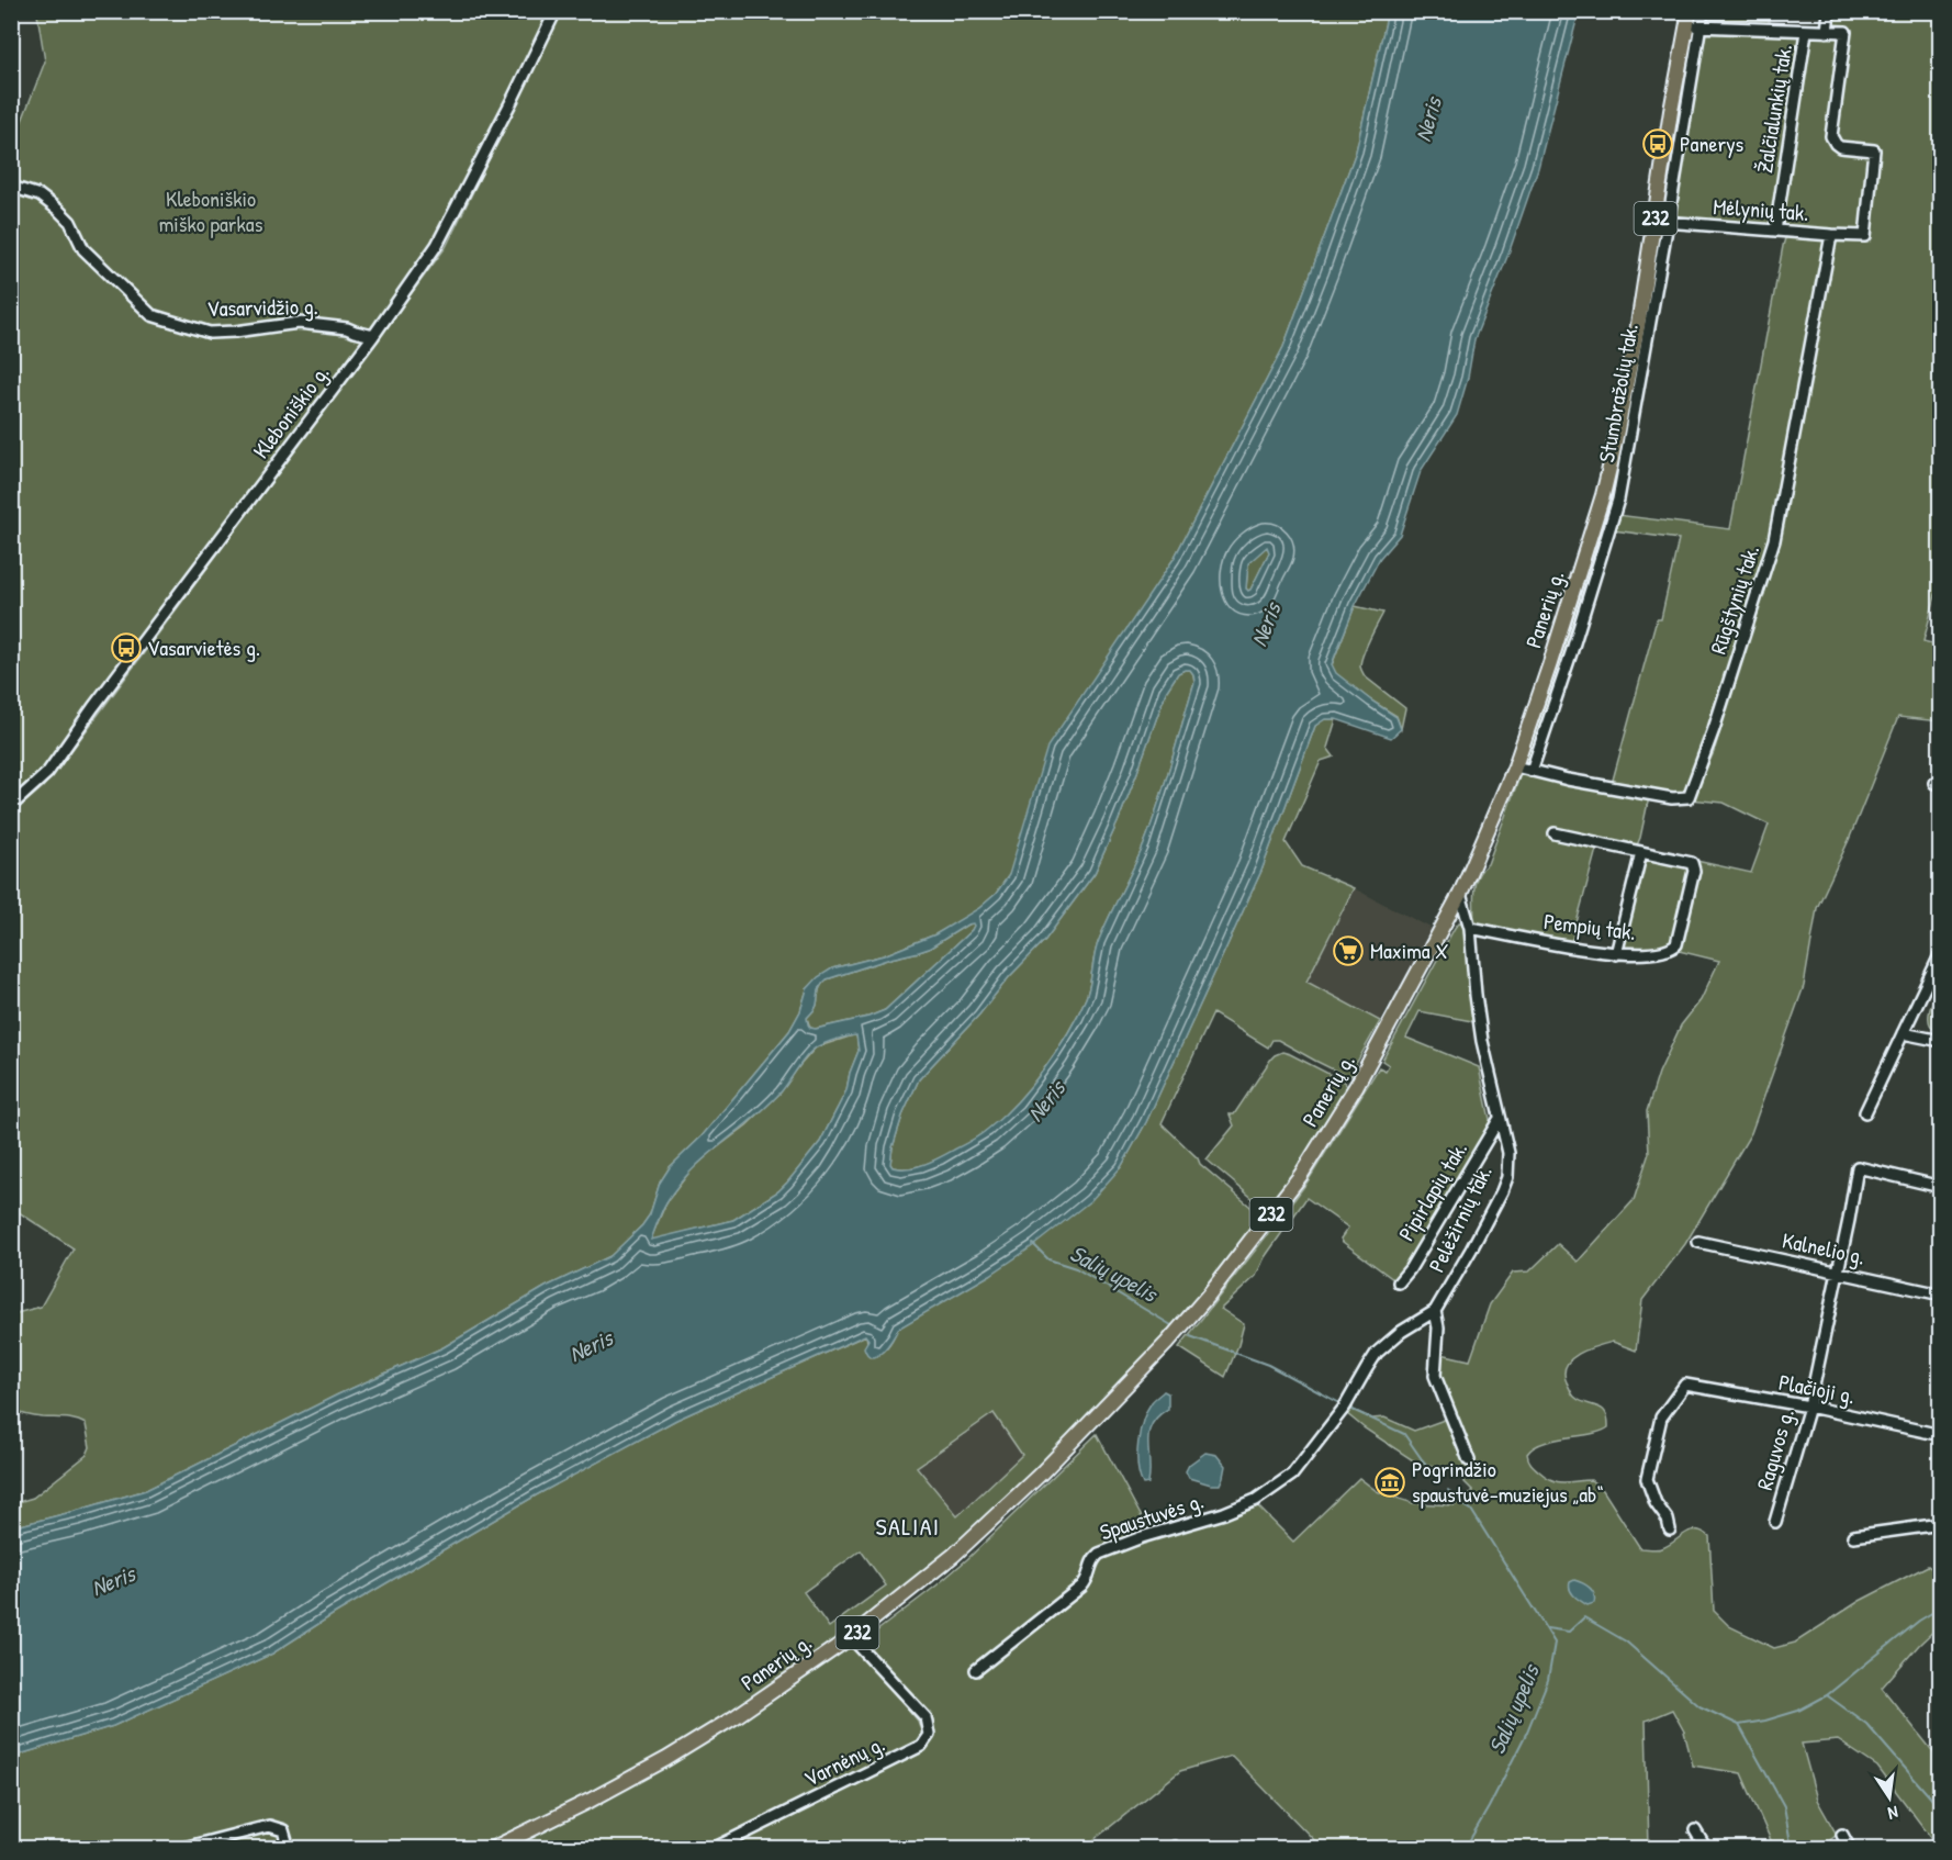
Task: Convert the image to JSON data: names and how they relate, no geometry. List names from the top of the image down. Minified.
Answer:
{"streets":{"main road":["232","Panerių g."],"street":["Žalčialunkių tak.","Mėlynių tak.","Vasarvidžio g.","Stumbražolių tak.","Kleboniškio g.","Rūgštynių tak.","Pempių tak.","Pipirlapių tak.","Pelėžirnių tak.","Kalnelio g.","Plačioji g.","Raguvos g.","Spaustuvės g.","Varnėnų g."]},"crossings":[["Žalčialunkių tak.","Mėlynių tak."],["Mėlynių tak.","Stumbražolių tak."],["Mėlynių tak.","Rūgštynių tak."],["Mėlynių tak.","Panerių g."],["Vasarvidžio g.","Kleboniškio g."],["Stumbražolių tak.","Rūgštynių tak."],["Stumbražolių tak.","Panerių g."],["Rūgštynių tak.","Panerių g."],["Panerių g.","Pelėžirnių tak."],["Panerių g.","Varnėnų g."],["Pempių tak.","Pelėžirnių tak."],["Pipirlapių tak.","Pelėžirnių tak."],["Pelėžirnių tak.","Spaustuvės g."],["Kalnelio g.","Raguvos g."],["Plačioji g.","Raguvos g."]],"districts":["SALIAI"],"water":["Neris","Salių upelis"],"parks":["Kleboniškio miško parkas"],"places":{"bus stop":["Panerys","Vasarvietės g."],"supermarket":["Maxima X"],"museum":["Pogrindžio spaustuvė-muziejus „ab“"]},"north":"bottom"}
